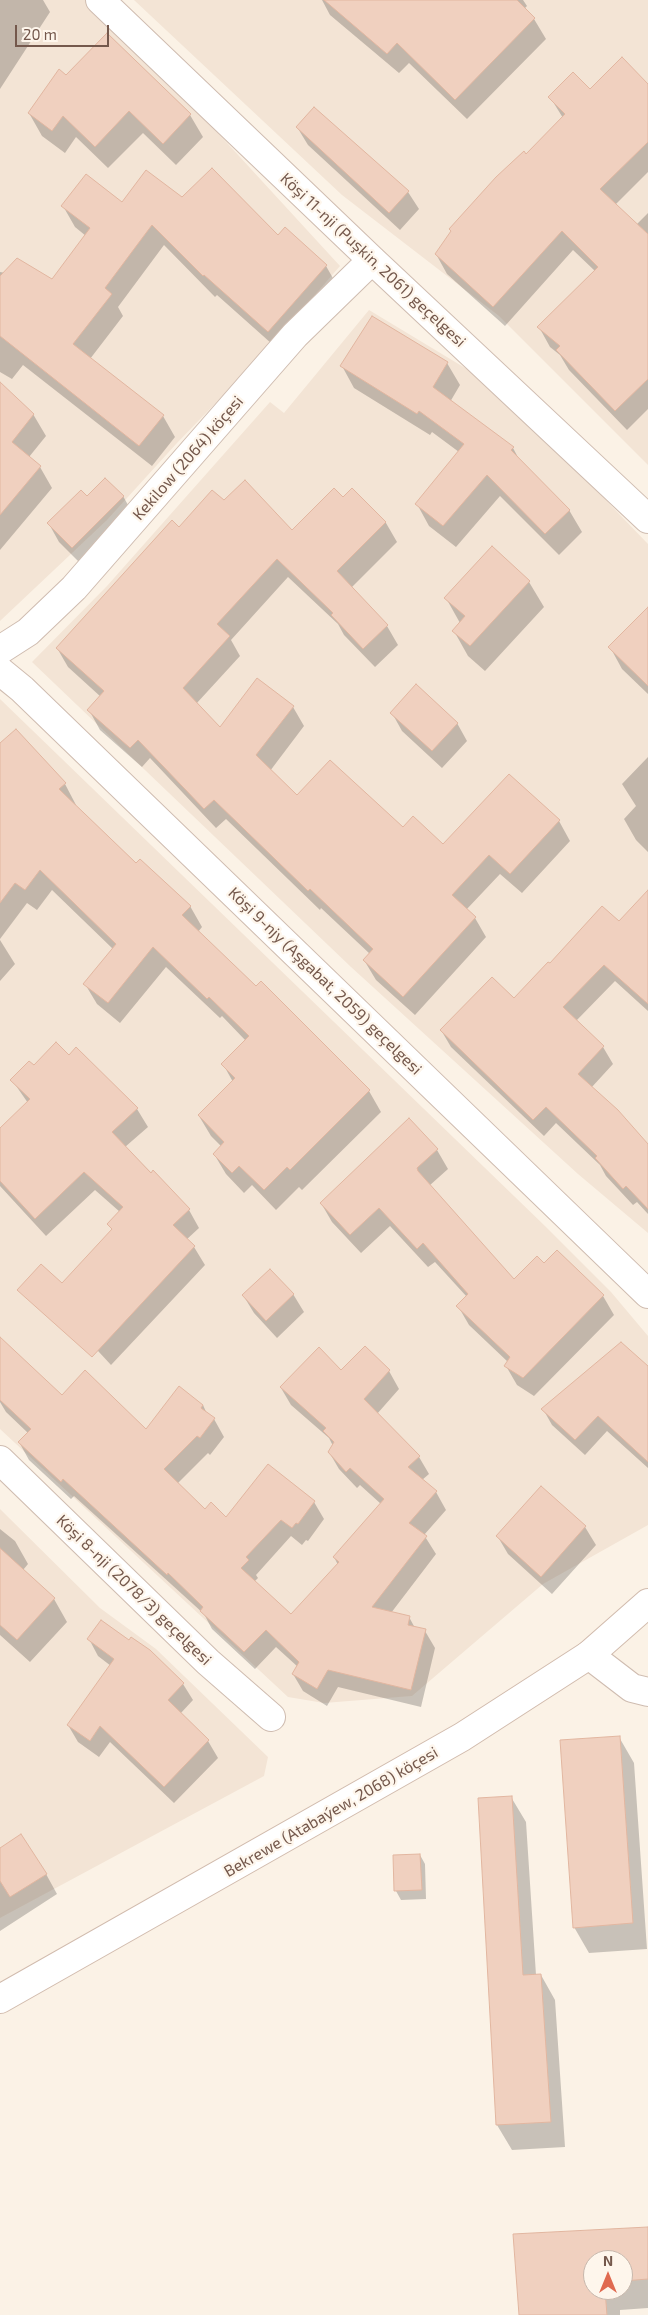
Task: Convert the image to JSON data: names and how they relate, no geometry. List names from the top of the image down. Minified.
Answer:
{"streets":{"street":["Köşi 11-nji (Puşkin, 2061) geçelgesi","Kekilow (2064) köçesi","Köşi 9-njy (Aşgabat, 2059) geçelgesi","Köşi 8-nji (2078/3) geçelgesi","Bekrewe (Atabaýew, 2068) köçesi"]},"crossings":[["Köşi 11-nji (Puşkin, 2061) geçelgesi","Kekilow (2064) köçesi"]],"scale_bar":"20 m","north":"top"}
